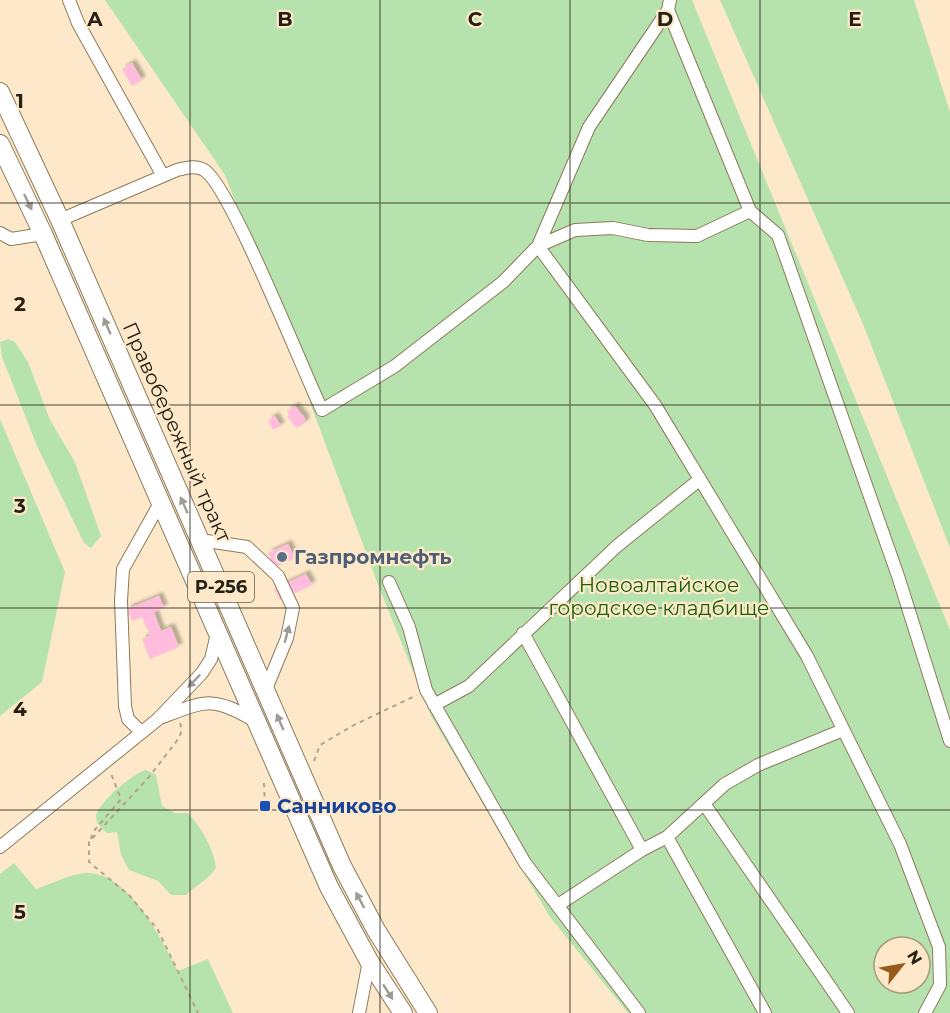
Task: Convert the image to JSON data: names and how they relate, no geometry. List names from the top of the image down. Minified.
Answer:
{"streets":{"highway":["Правобережный тракт","Р-256"]},"parks":["Новоалтайское городское кладбище"],"places":{"other":["Газпромнефть"],"transit":["Санниково"]},"north":"top right","grid":{"columns":["A","B","C","D","E"],"rows":["1","2","3","4","5"]}}
